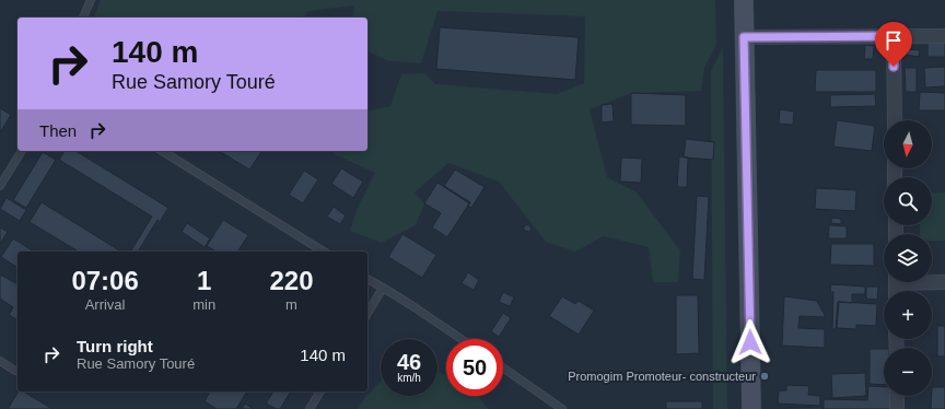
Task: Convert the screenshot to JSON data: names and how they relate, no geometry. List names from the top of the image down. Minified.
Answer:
{"places":["Promogim Promoteur- constructeur"],"north":"bottom","page":{"turn":["140 m","Rue Samory Touré"],"then":"Then","map_buttons":["+","−"],"eta":["07:06","Arrival","1","min","220","m"],"list":[{"name":"Turn right","note":"Rue Samory Touré","value":"140 m"}],"speed":"46 km/h","limit":"50"}}
